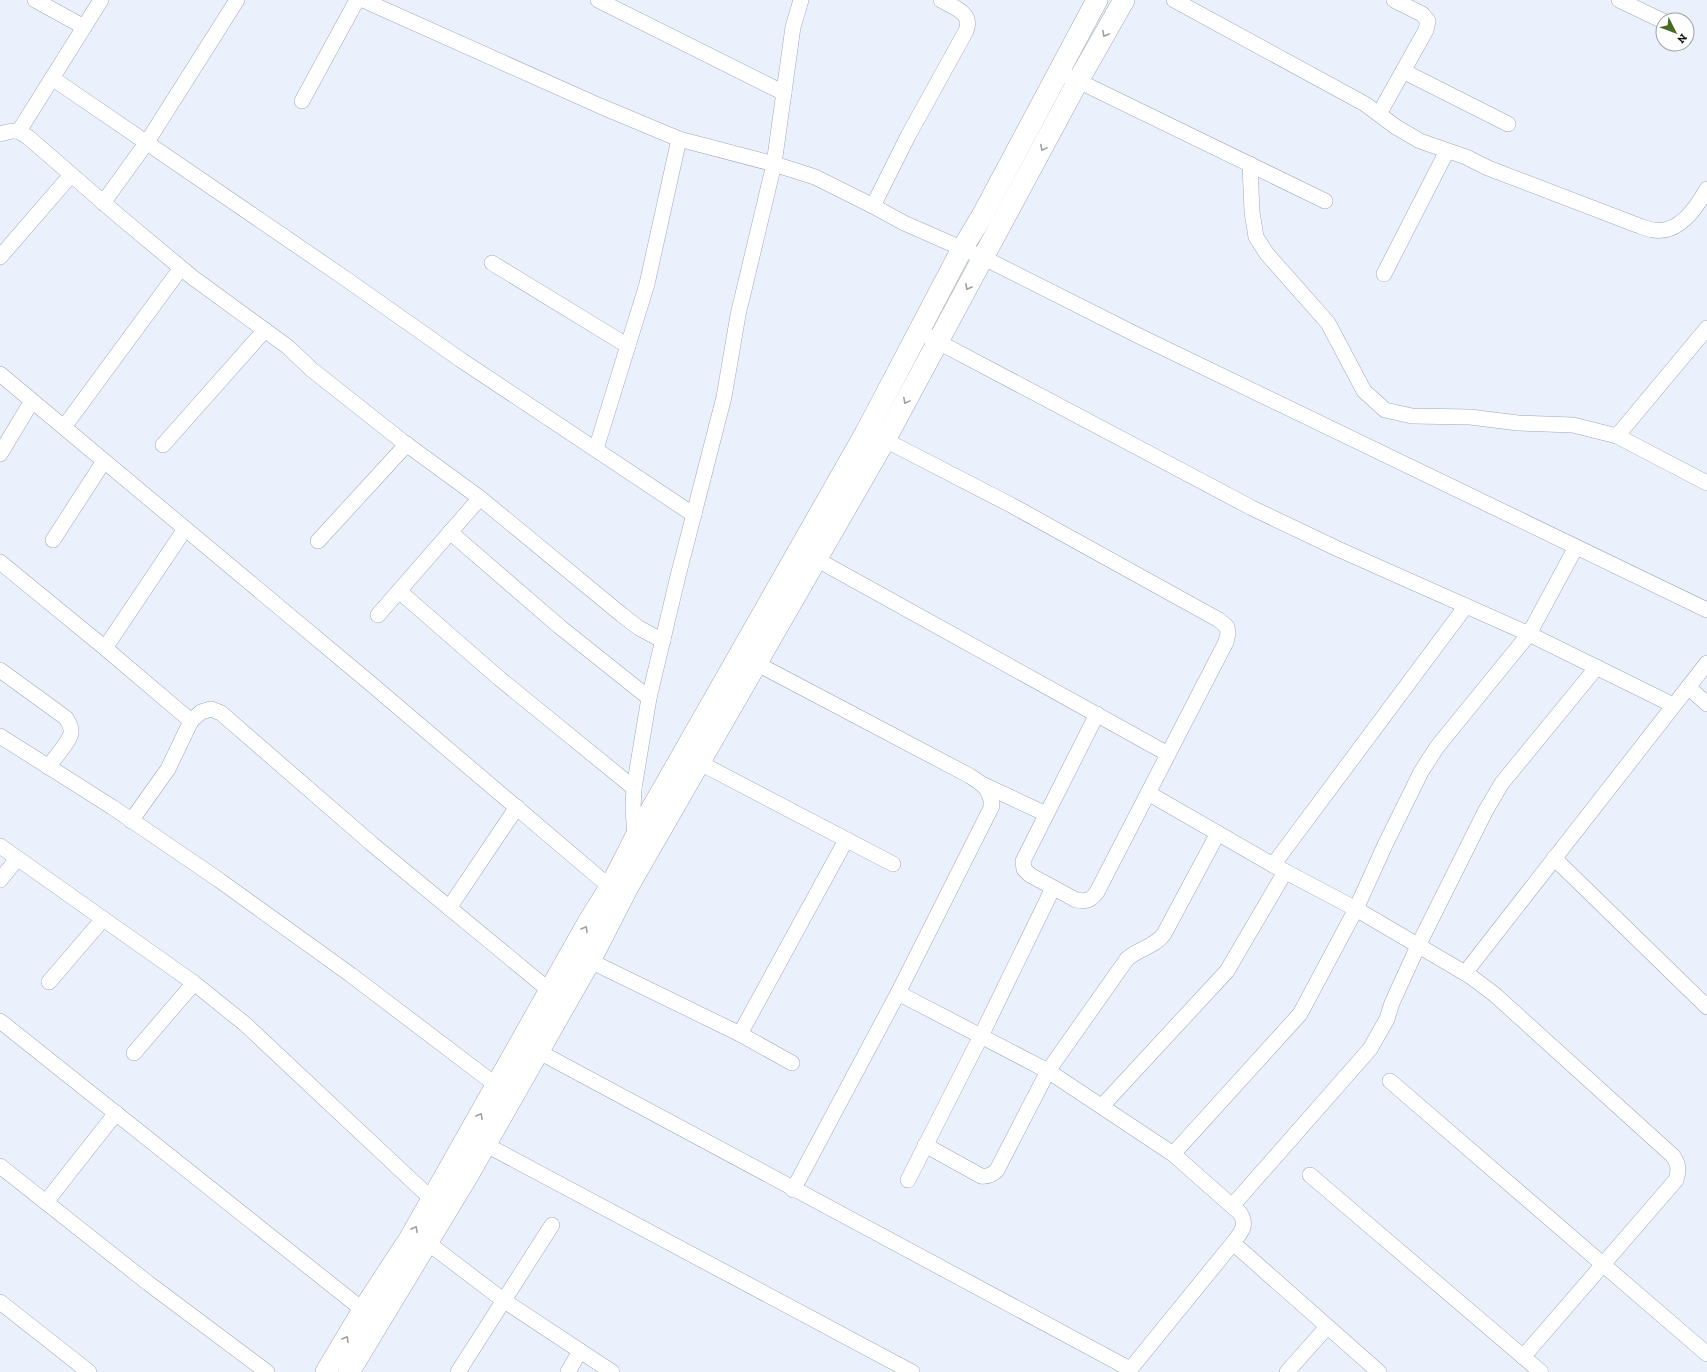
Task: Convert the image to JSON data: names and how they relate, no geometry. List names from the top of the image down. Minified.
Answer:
{"north":"bottom right"}
